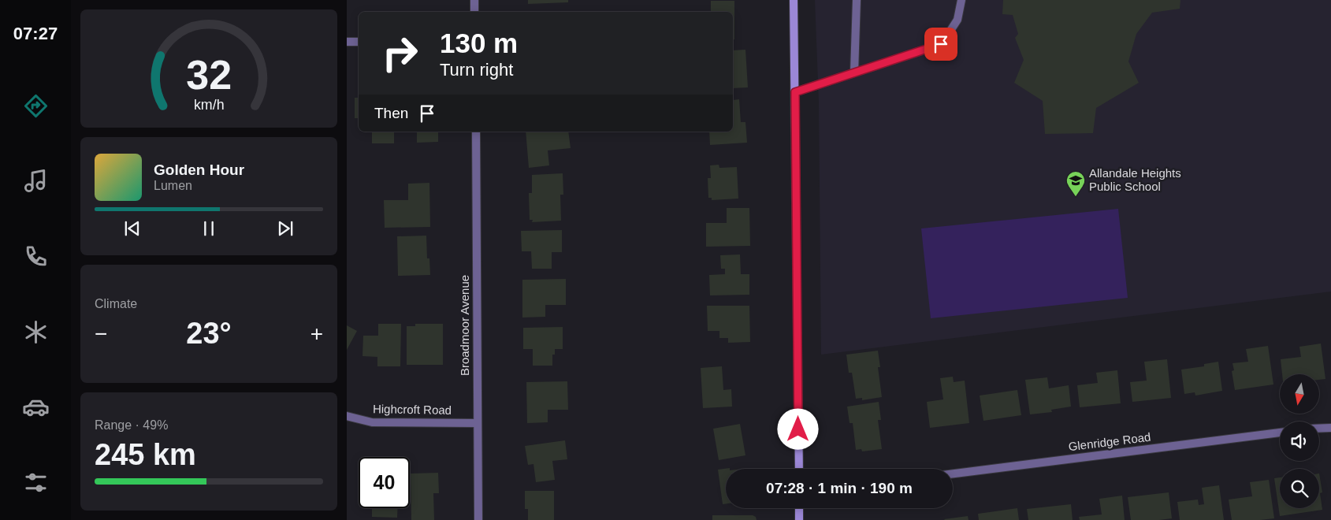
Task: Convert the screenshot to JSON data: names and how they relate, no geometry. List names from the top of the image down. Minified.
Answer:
{"streets":{"street":["Broadmoor Avenue","Highcroft Road","Glenridge Road"]},"crossings":[["Broadmoor Avenue","Highcroft Road"]],"places":{"school or university":["Allandale Heights Public School"]},"north":"bottom","page":{"tabs":"07:27","turn":["130 m","Turn right"],"then":"Then","song":["Golden Hour","Lumen"],"tile":["Climate",["Range · 49%","245 km"]],"heat":["−","23°","+"],"limit":"40","trip":"07:28 · 1 min · 190 m","gauge":["32","km/h"]}}
